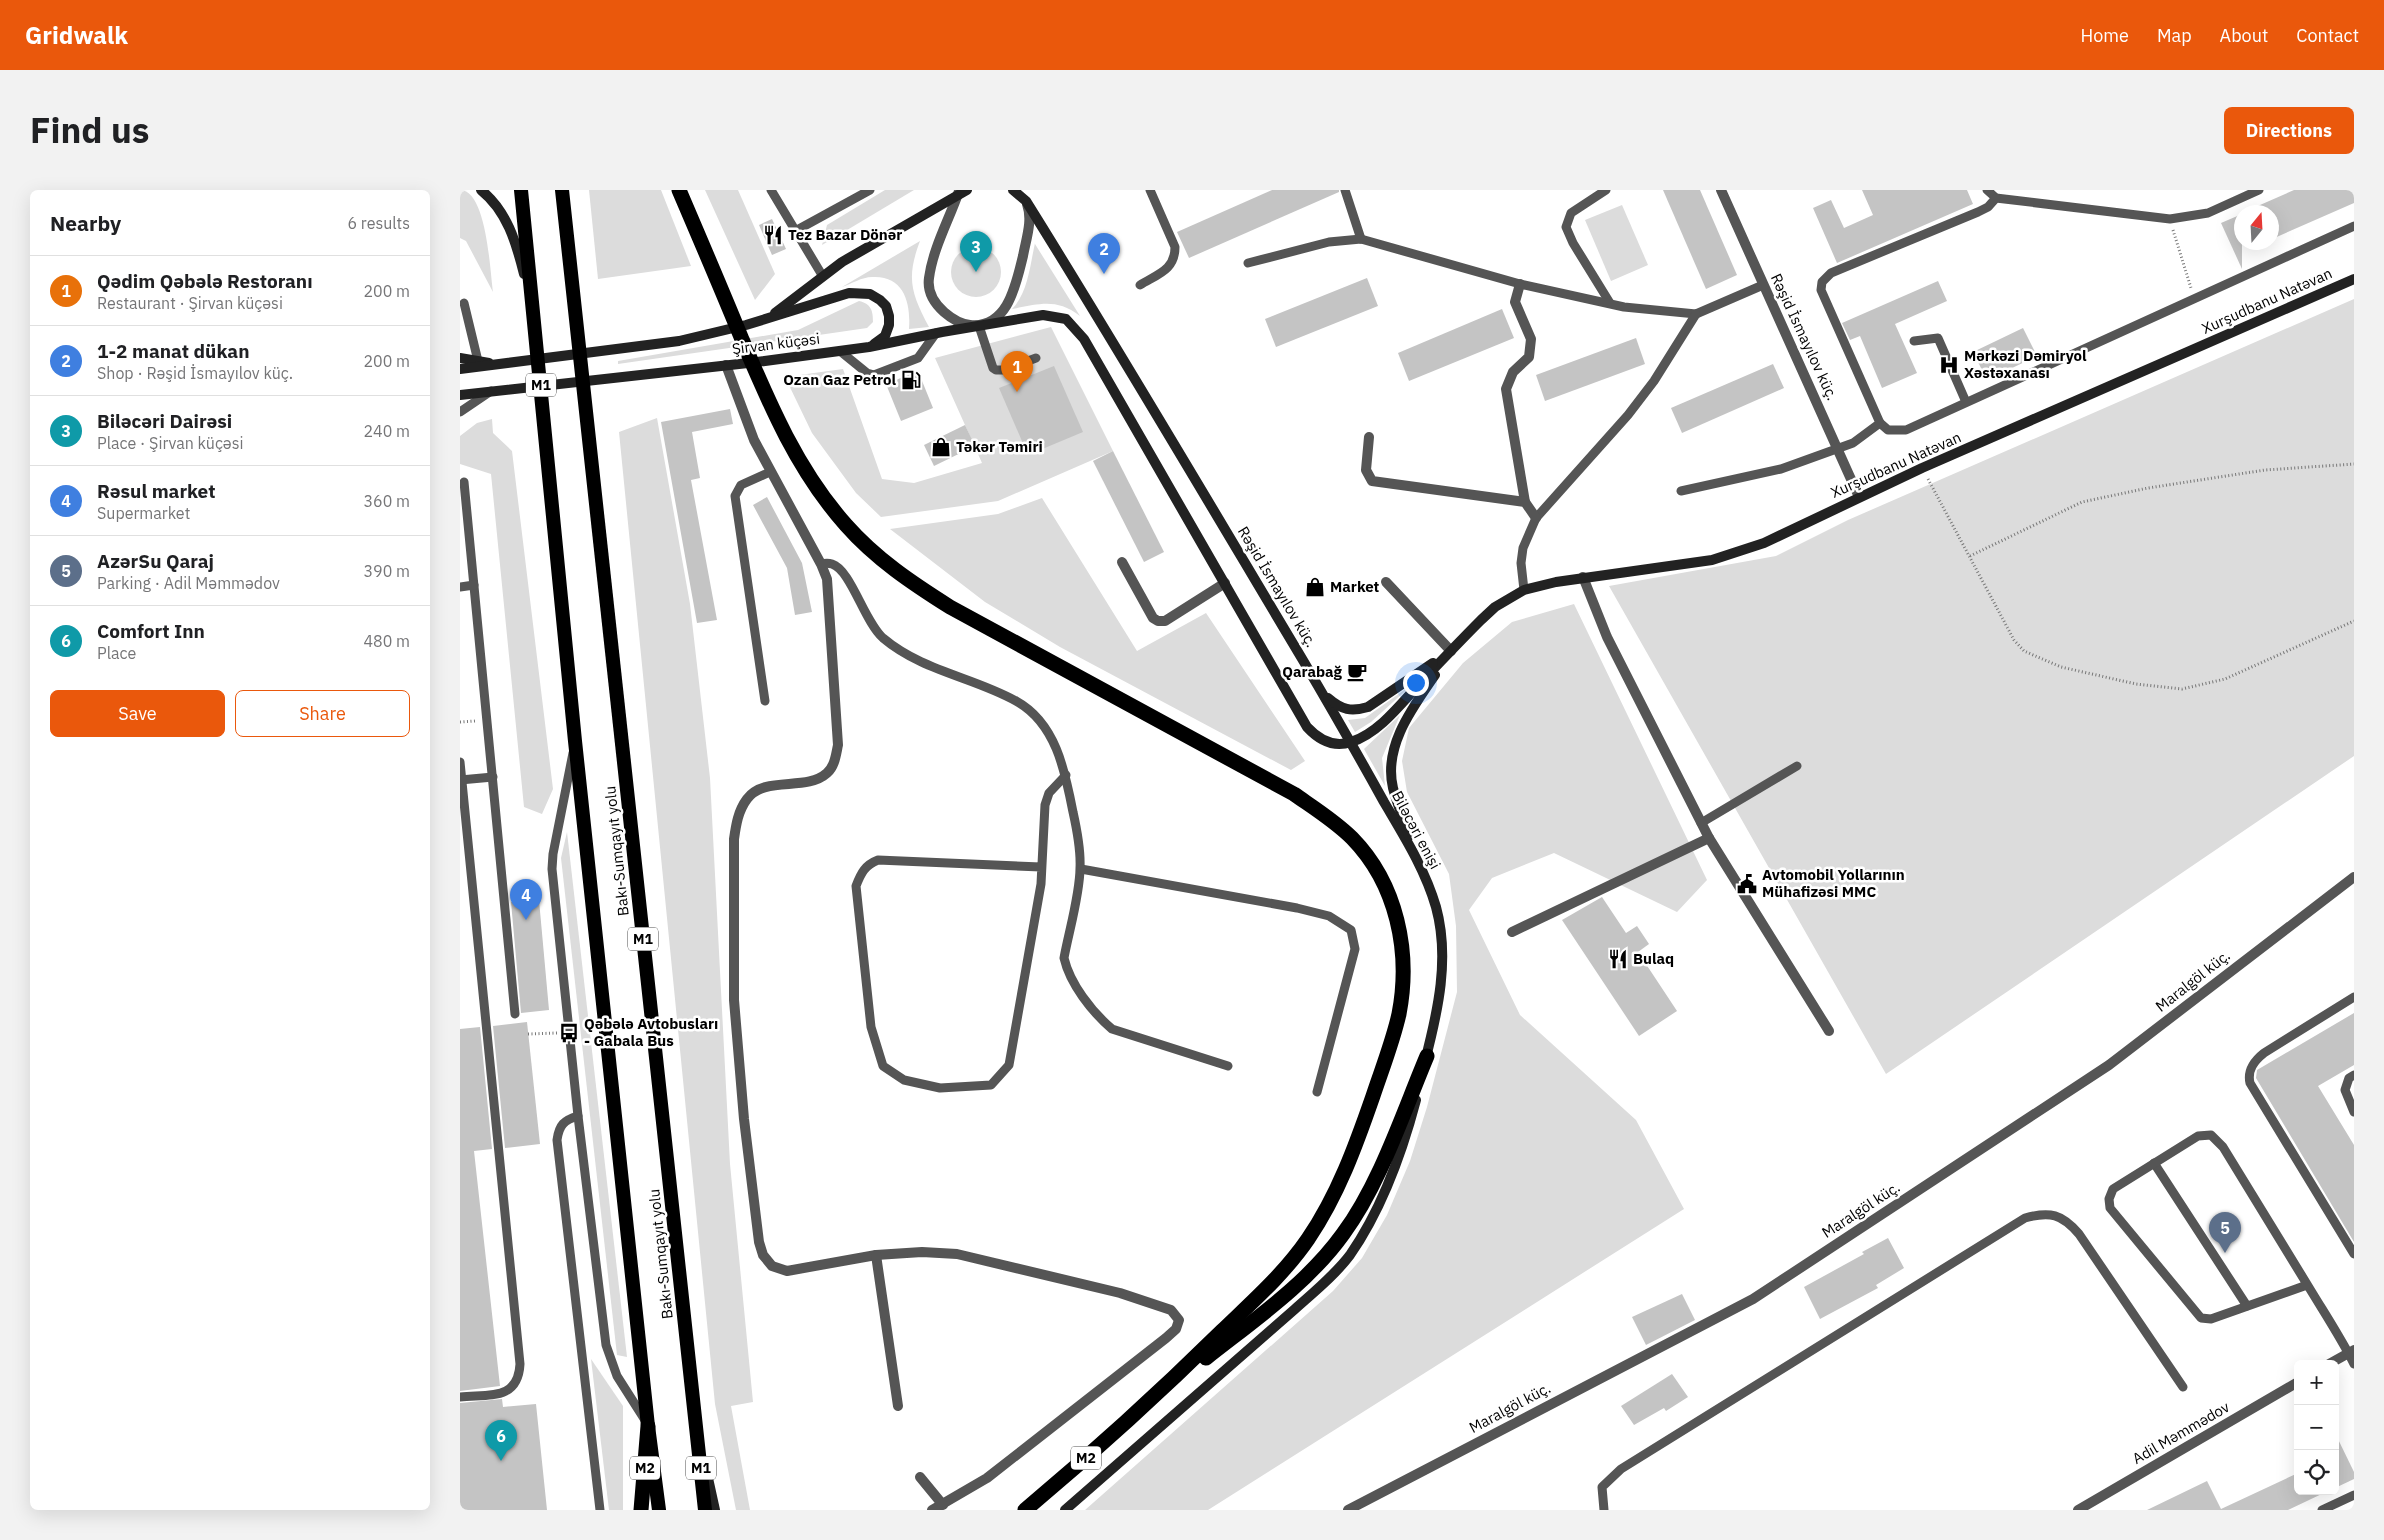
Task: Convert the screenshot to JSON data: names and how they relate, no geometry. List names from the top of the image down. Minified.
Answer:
{"streets":{"highway":["M1","Bakı-Sumqayıt yolu","M2"],"main road":["Xurşudbanu Natəvan","Rəşid İsmayılov küç.","Şirvan küçəsi","Biləcəri enişi"],"street":["Maralgöl küç.","Adil Məmmədov"]},"crossings":[["Xurşudbanu Natəvan","Rəşid İsmayılov küç."],["Rəşid İsmayılov küç.","Biləcəri enişi"],["M1","Bakı-Sumqayıt yolu"],["M1","M2"],["Bakı-Sumqayıt yolu","M2"]],"places":{"restaurant":["Tez Bazar Dönər","Bulaq"],"hospital":["Mərkəzi Dəmiryol Xəstəxanası"],"fuel station":["Ozan Gaz Petrol"],"shop":["Təkər Təmiri","Market"],"cafe":["Qarabağ"],"public building":["Avtomobil Yollarının Mühafizəsi MMC"],"bus stop":["Qəbələ Avtobusları - Gabala Bus"]},"north":"top","page":{"header":"Gridwalk","nav":["Home","Map","About","Contact"],"title":"Find us","buttons":["Directions",["Save","Share"]],"heading":["Nearby","6 results"],"pins":["3","2","1","4","5","6"],"list":[{"mark":"1","name":"Qədim Qəbələ Restoranı","note":"Restaurant · Şirvan küçəsi","value":"200 m"},{"mark":"2","name":"1-2 manat dükan","note":"Shop · Rəşid İsmayılov küç.","value":"200 m"},{"mark":"3","name":"Biləcəri Dairəsi","note":"Place · Şirvan küçəsi","value":"240 m"},{"mark":"4","name":"Rәsul market","note":"Supermarket","value":"360 m"},{"mark":"5","name":"AzərSu Qaraj","note":"Parking · Adil Məmmədov","value":"390 m"},{"mark":"6","name":"Comfort Inn","note":"Place","value":"480 m"}],"map_buttons":["+","−"]}}
